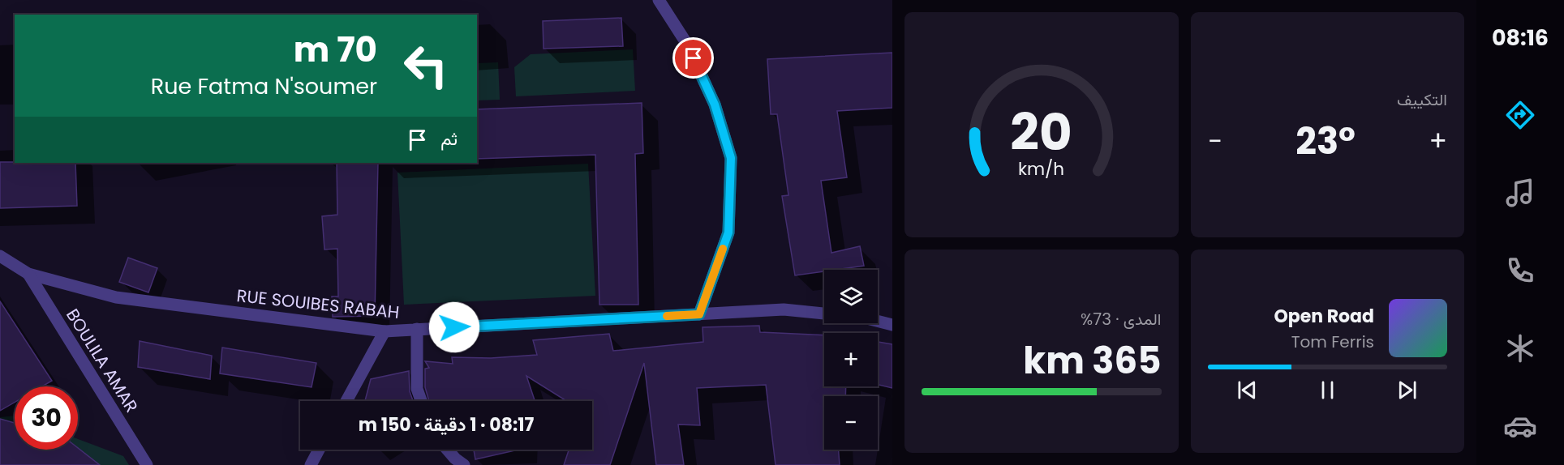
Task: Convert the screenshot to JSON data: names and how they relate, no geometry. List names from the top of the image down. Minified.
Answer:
{"streets":{"street":["RUE SOUIBES RABAH","BOULILA AMAR"]},"crossings":[["RUE SOUIBES RABAH","BOULILA AMAR"]],"page":{"tabs":"08:16","tile":["التكييف",["المدى · 73%","365 km"]],"turn":["70 m","Rue Fatma N'soumer"],"then":"ثم","heat":["−","23°","+"],"map_buttons":["+","−"],"song":["Open Road","Tom Ferris"],"limit":"30","trip":"08:17 · 1 دقيقة · 150 m","gauge":["20","km/h"]}}
